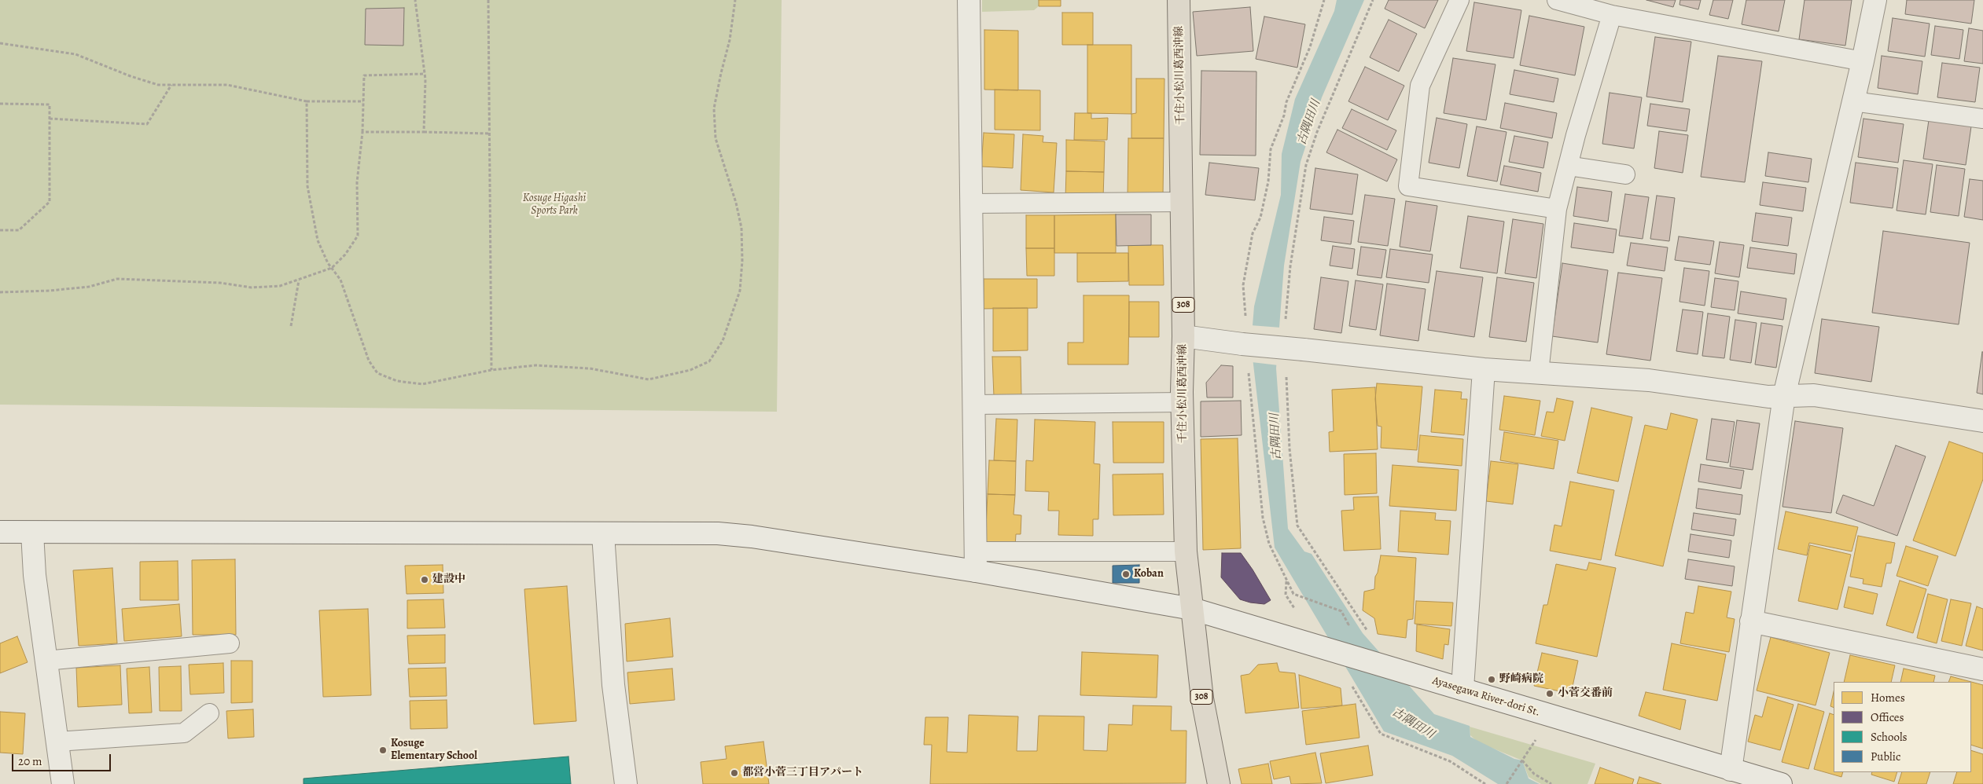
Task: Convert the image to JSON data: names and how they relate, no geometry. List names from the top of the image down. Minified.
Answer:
{"streets":{"main road":["千住小松川葛西沖線","308"],"street":["Ayasegawa River-dori St."]},"crossings":[["千住小松川葛西沖線","Ayasegawa River-dori St."]],"water":["古隅田川"],"parks":["Kosuge Higashi Sports Park"],"places":["Koban","建設中","野崎病院","小菅交番前","Kosuge Elementary School","都営小菅三丁目アパート"],"legend":["Homes","Offices","Schools","Public"],"scale_bar":"20 m"}
